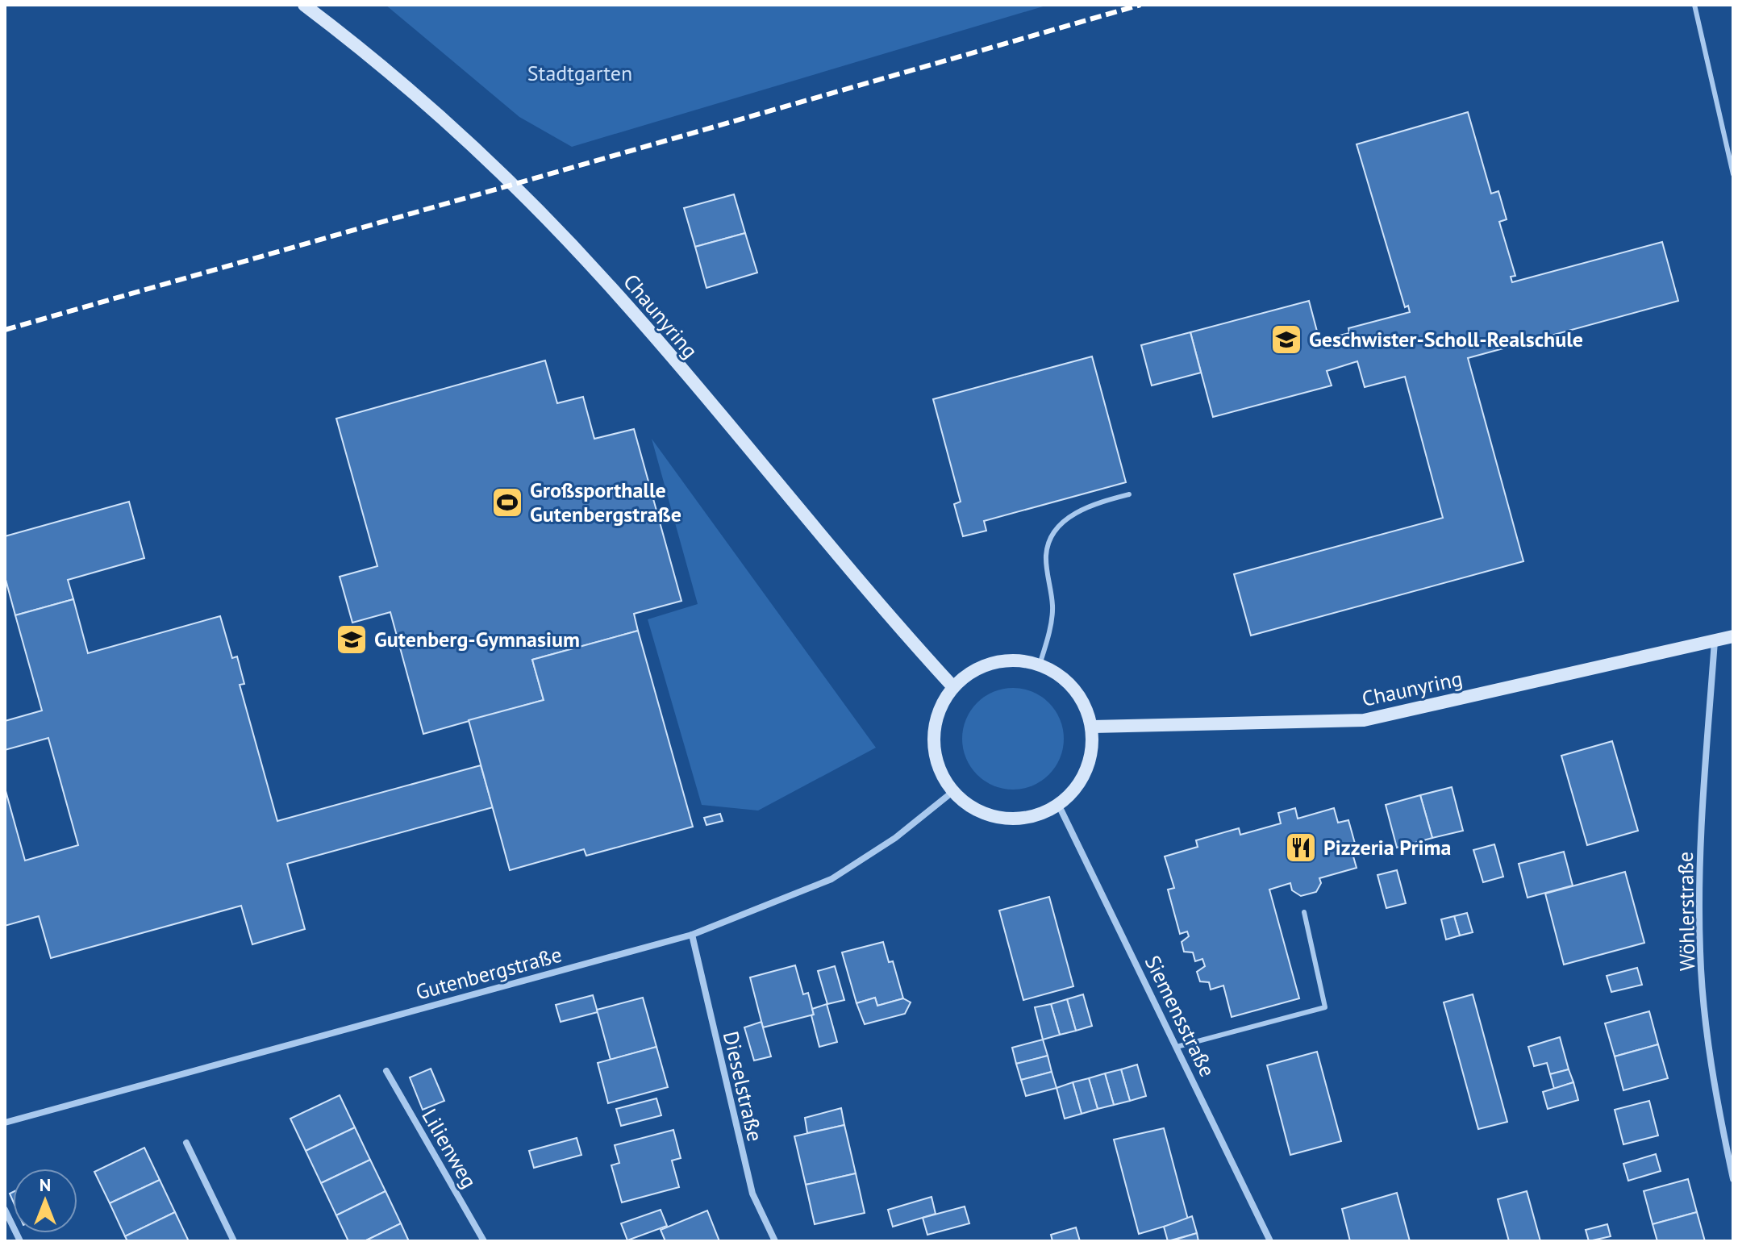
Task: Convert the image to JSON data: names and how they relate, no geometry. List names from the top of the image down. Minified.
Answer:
{"streets":{"street":["Chaunyring","Wöhlerstraße","Gutenbergstraße","Siemensstraße","Dieselstraße","Lilienweg"]},"crossings":[["Chaunyring","Wöhlerstraße"],["Chaunyring","Gutenbergstraße"],["Chaunyring","Siemensstraße"],["Gutenbergstraße","Siemensstraße"],["Gutenbergstraße","Dieselstraße"]],"parks":["Stadtgarten"],"places":{"school or university":["Geschwister-Scholl-Realschule","Gutenberg-Gymnasium"],"sports":["Großsporthalle Gutenbergstraße"],"restaurant":["Pizzeria Prima"]},"north":"top"}
